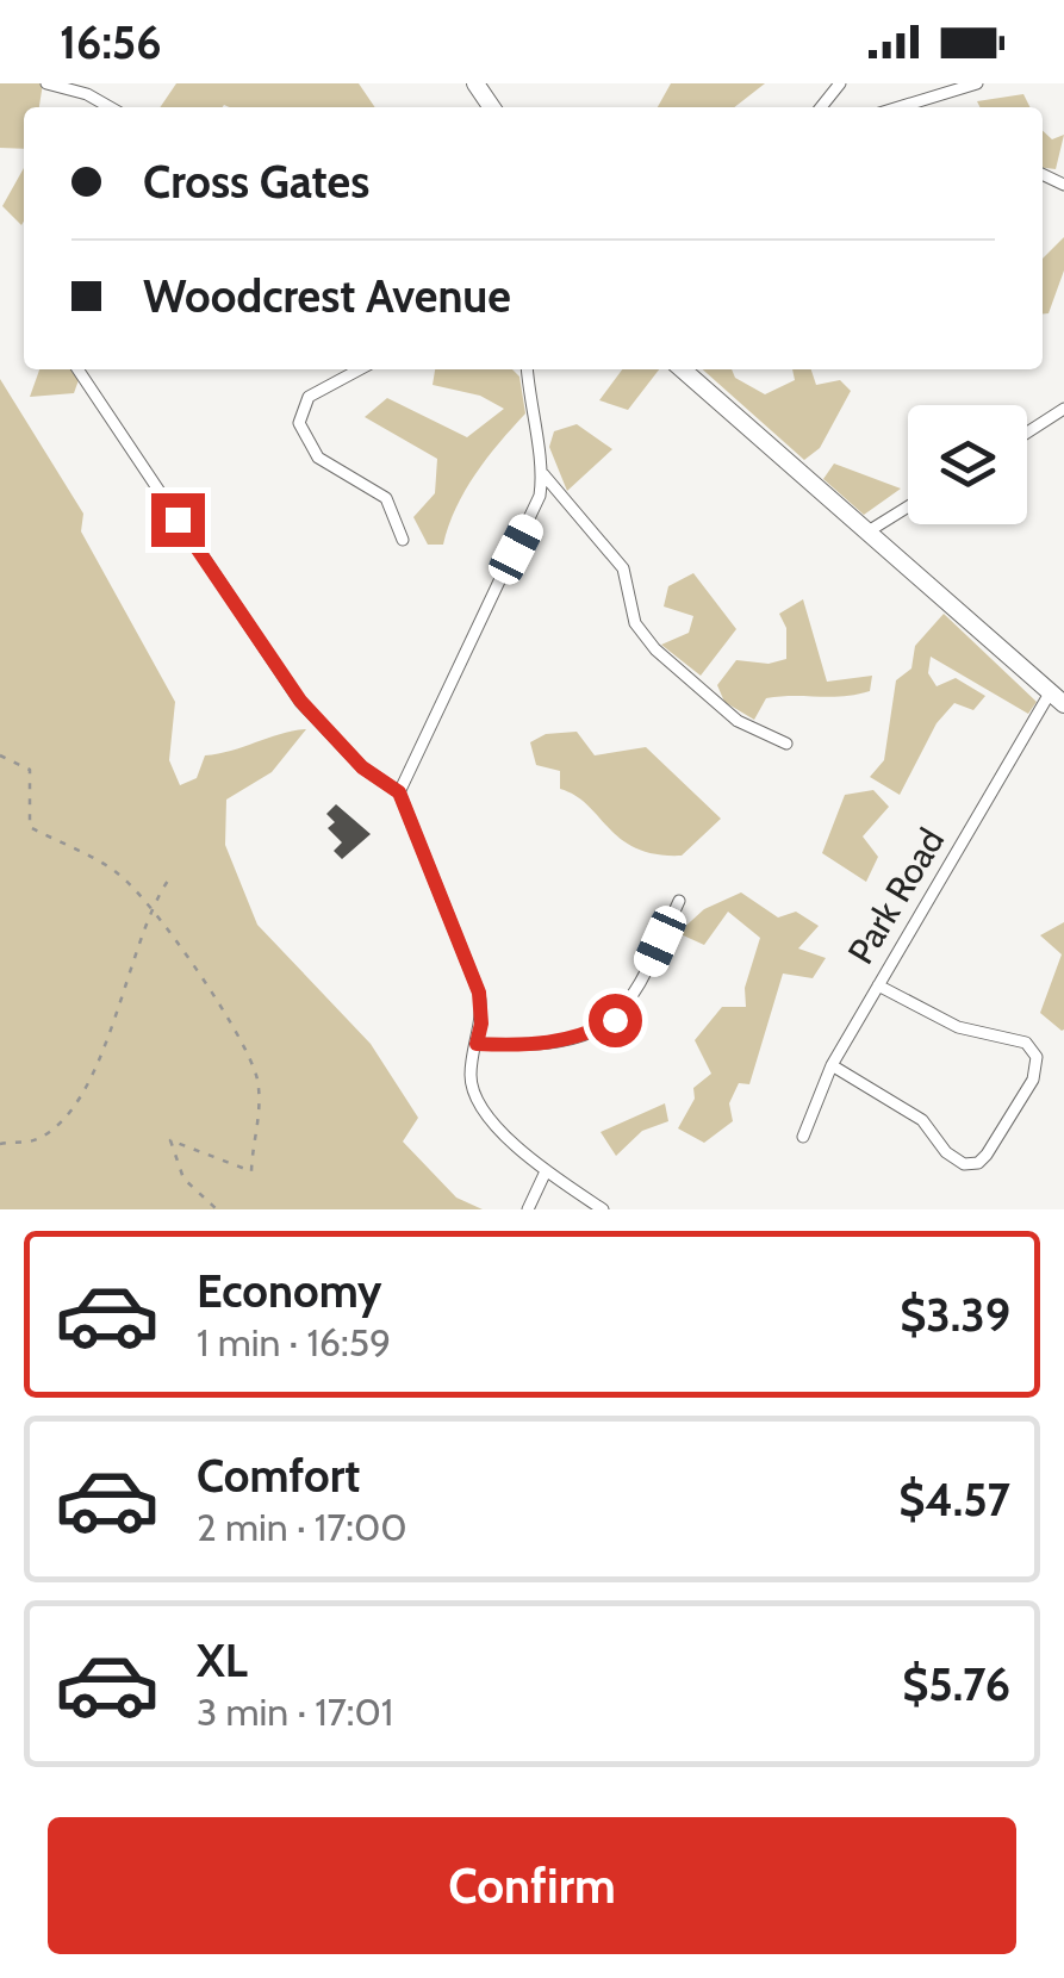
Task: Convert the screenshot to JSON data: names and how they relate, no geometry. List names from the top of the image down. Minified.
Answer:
{"streets":{"street":["Park Road"]},"page":{"status":"16:56","banner":["Cross Gates","Woodcrest Avenue"],"list":[{"name":"Economy","note":"1 min · 16:59","value":"$3.39"},{"name":"Comfort","note":"2 min · 17:00","value":"$4.57"},{"name":"XL","note":"3 min · 17:01","value":"$5.76"}],"buttons":"Confirm"}}
